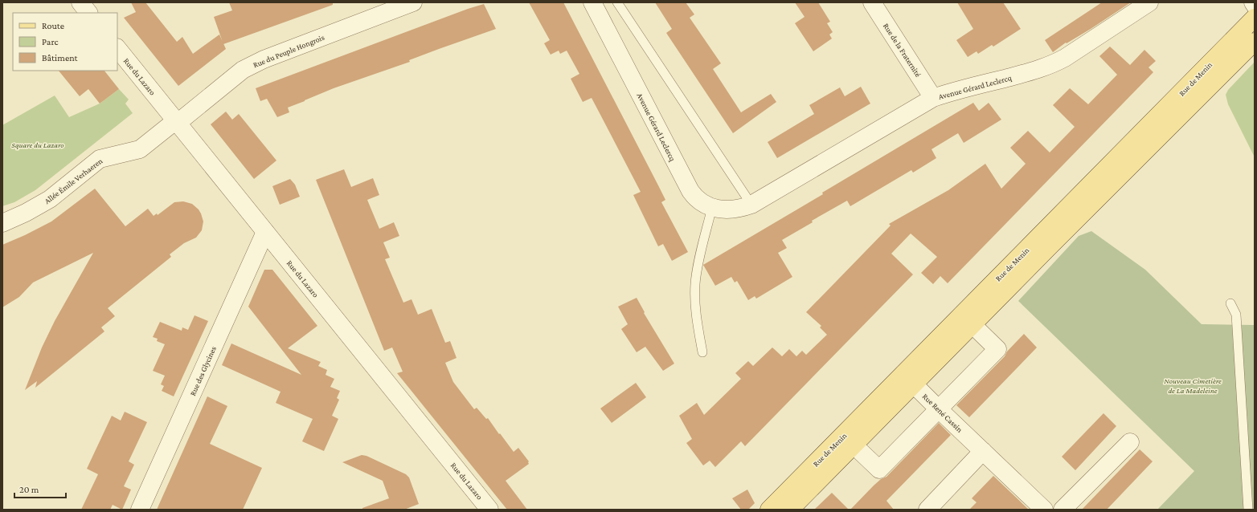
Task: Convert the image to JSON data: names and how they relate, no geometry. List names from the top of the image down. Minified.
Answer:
{"streets":{"main road":["Rue de Menin"],"street":["Rue de la Fraternité","Rue du Peuple Hongrois","Rue du Lazaro","Avenue Gérard Leclercq","Allée Émile Verhaeren","Rue des Glycines","Rue René Cassin"]},"crossings":[["Rue de la Fraternité","Avenue Gérard Leclercq"],["Rue du Peuple Hongrois","Rue du Lazaro"],["Rue du Peuple Hongrois","Allée Émile Verhaeren"],["Rue du Lazaro","Allée Émile Verhaeren"],["Rue du Lazaro","Rue des Glycines"],["Rue de Menin","Rue René Cassin"]],"parks":["Square du Lazaro","Nouveau Cimetière de La Madeleine"],"legend":["Route","Parc","Bâtiment"],"scale_bar":"20 m"}
